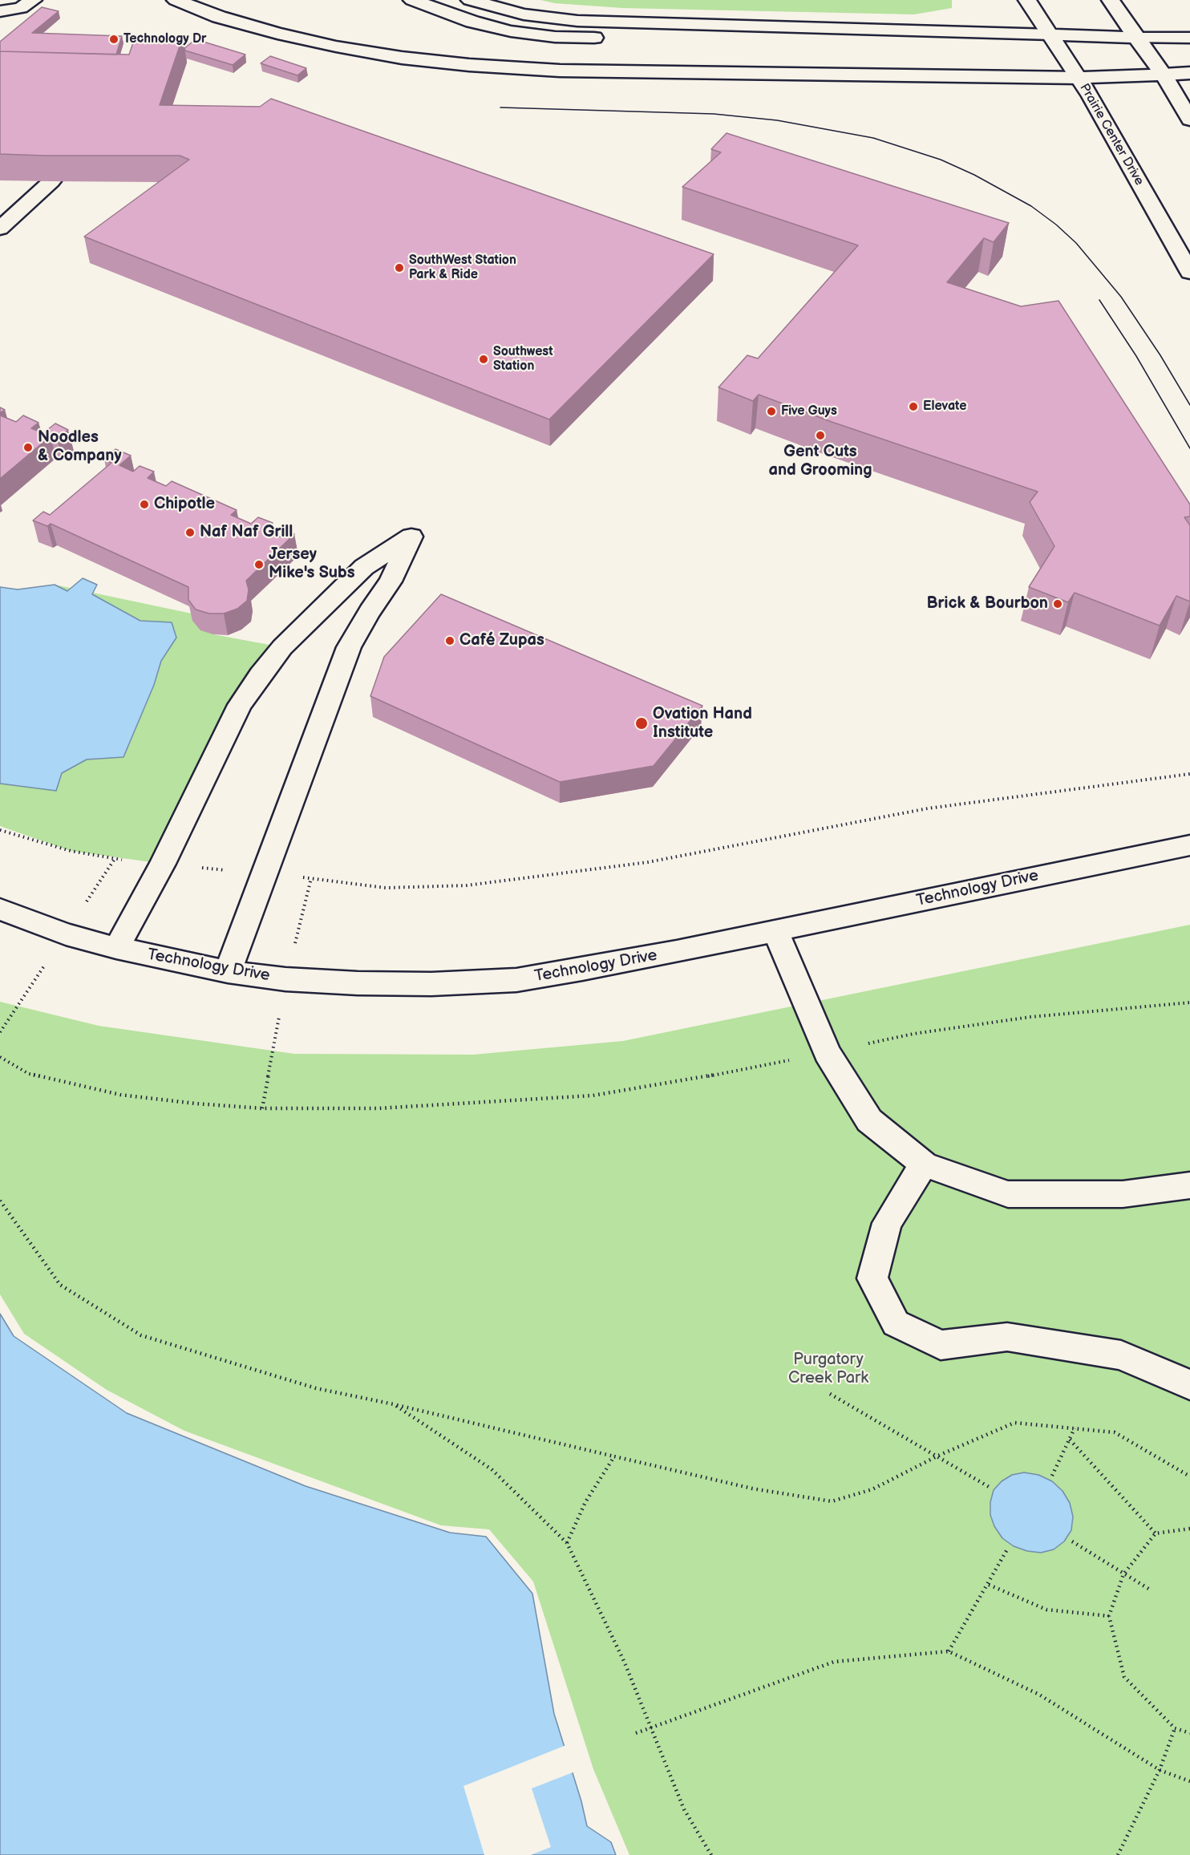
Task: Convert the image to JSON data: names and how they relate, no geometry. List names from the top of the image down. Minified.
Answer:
{"streets":{"main road":["Prairie Center Drive","Technology Drive"]},"parks":["Purgatory Creek Park"],"places":["Technology Dr","SouthWest Station Park & Ride","Southwest Station","Elevate","Five Guys","Gent Cuts and Grooming","Noodles & Company","Chipotle","Naf Naf Grill","Jersey Mike's Subs","Brick & Bourbon","Café Zupas","Ovation Hand Institute"]}
